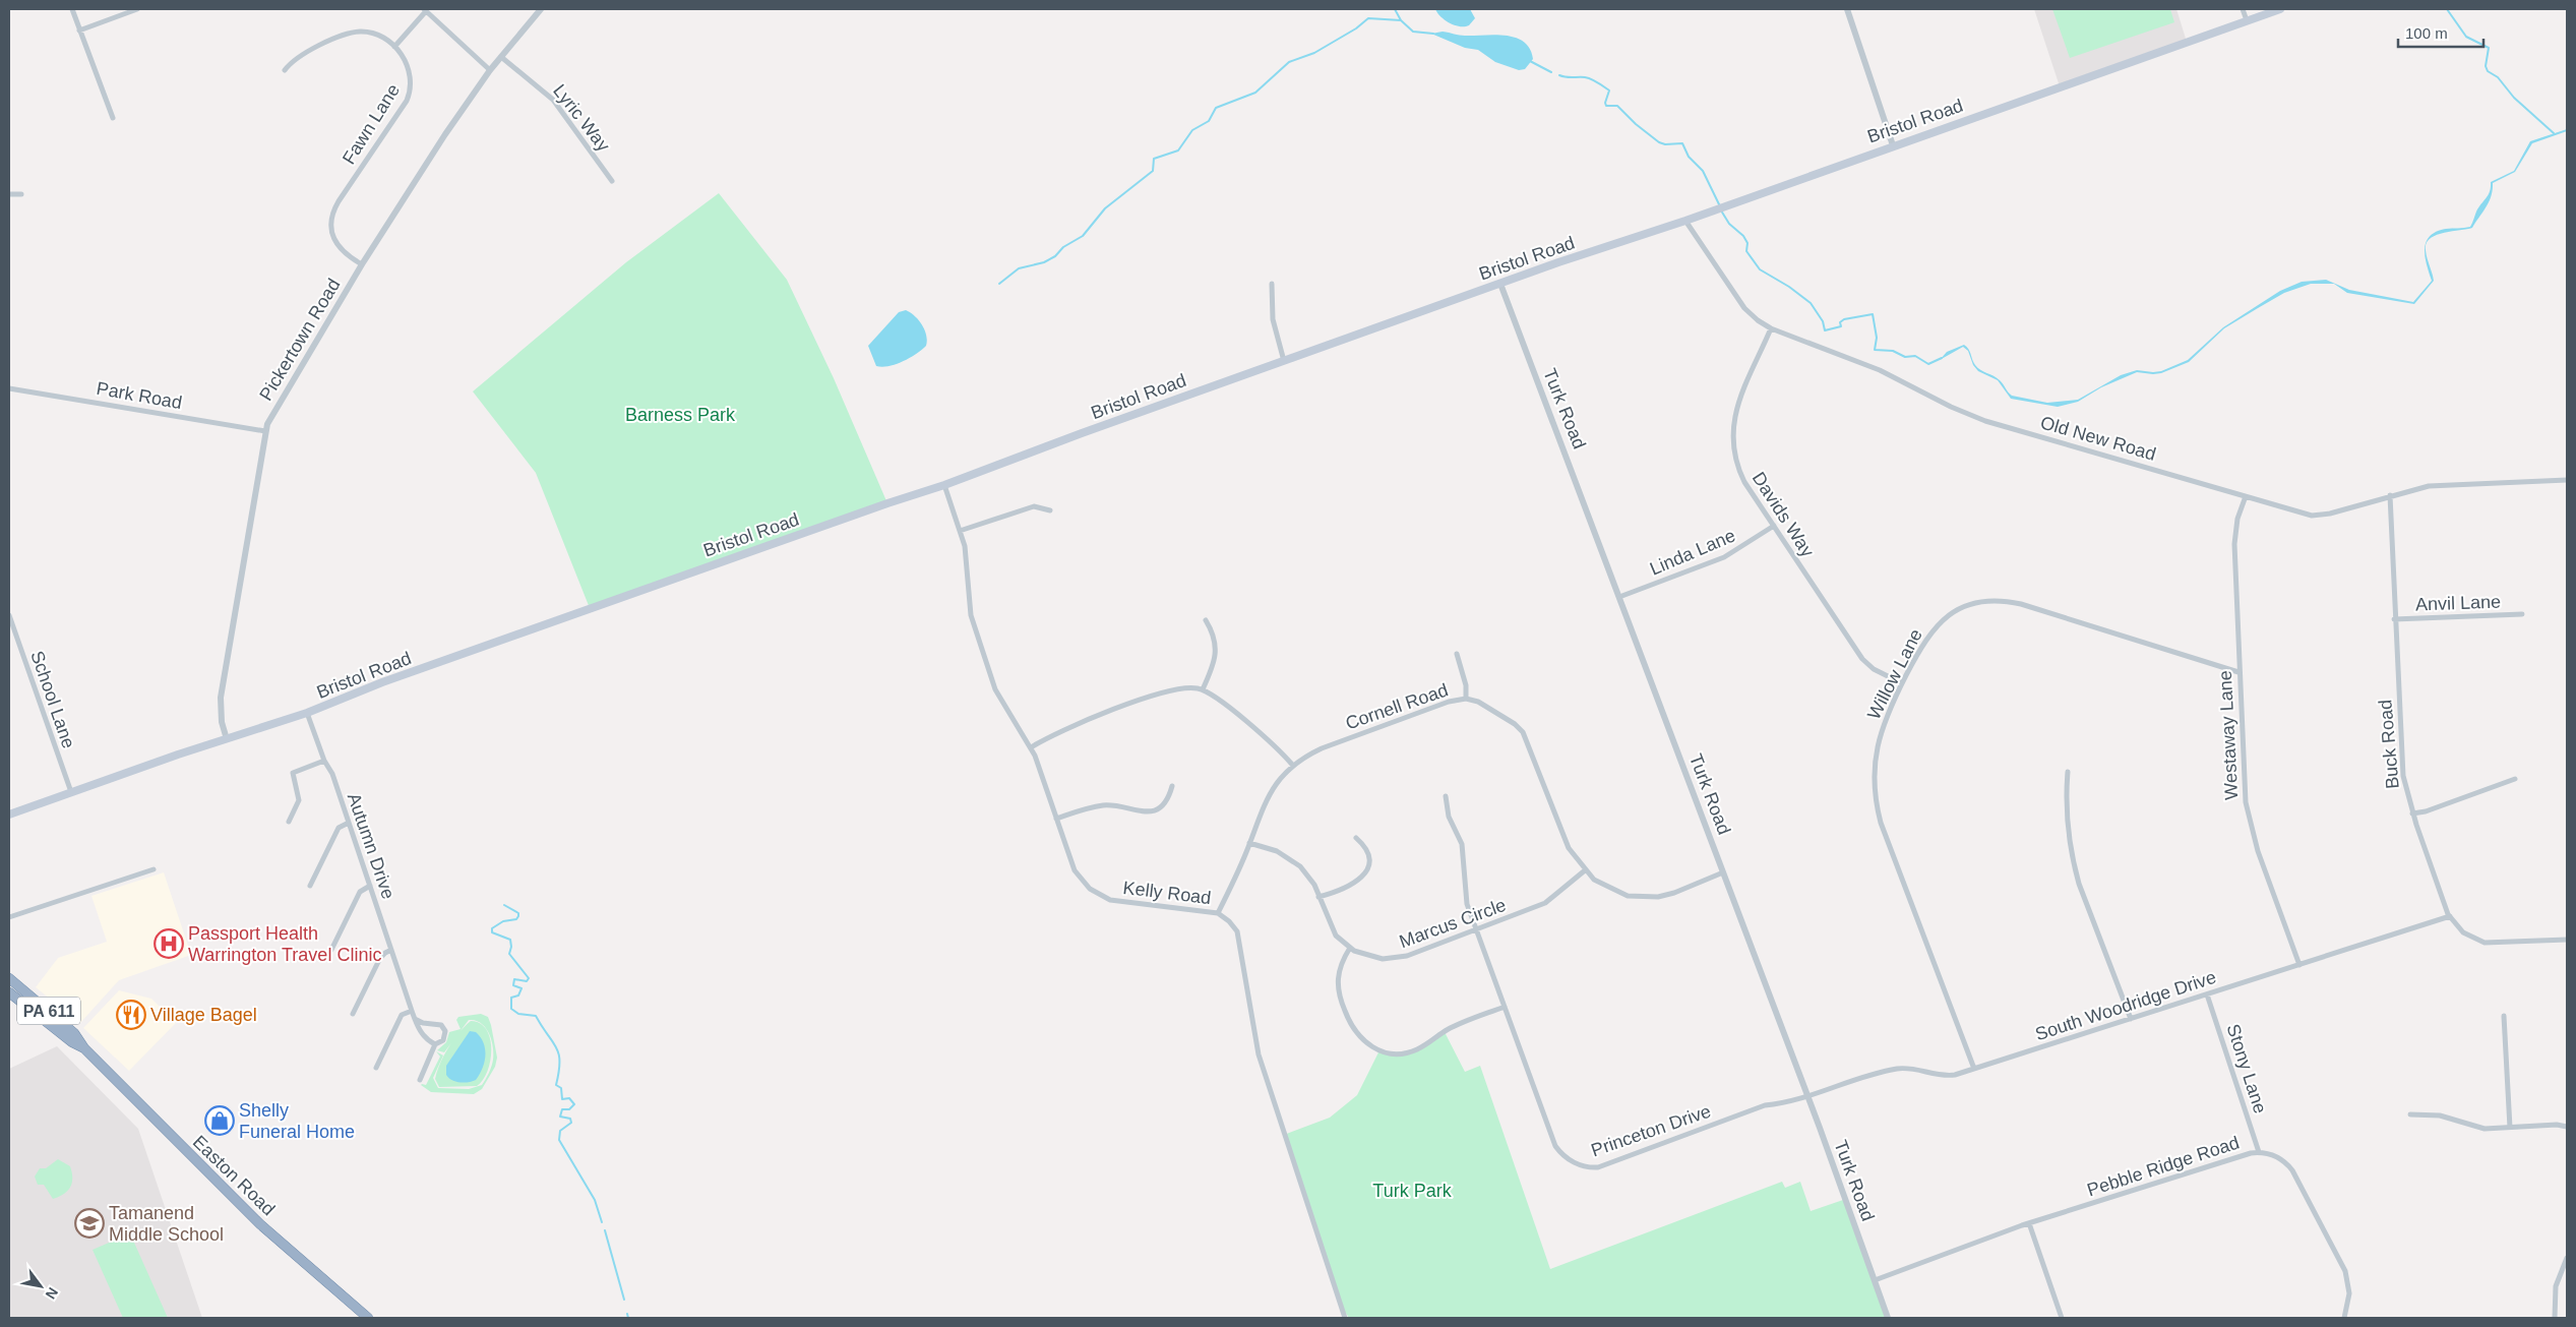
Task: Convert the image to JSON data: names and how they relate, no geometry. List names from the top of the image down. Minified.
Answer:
{"streets":{"highway":["PA 611","Easton Road"],"main road":["Bristol Road"],"street":["Lyric Way","Fawn Lane","Pickertown Road","Park Road","Turk Road","Old New Road","Davids Way","Linda Lane","Anvil Lane","Willow Lane","School Lane","Cornell Road","Westaway Lane","Buck Road","Autumn Drive","Kelly Road","Marcus Circle","South Woodridge Drive","Stony Lane","Princeton Drive","Pebble Ridge Road"]},"crossings":[["Lyric Way","Pickertown Road"],["Bristol Road","Pickertown Road"],["Bristol Road","Turk Road"],["Bristol Road","Old New Road"],["Bristol Road","School Lane"],["Bristol Road","Autumn Drive"],["Bristol Road","Kelly Road"],["Fawn Lane","Pickertown Road"],["Pickertown Road","Park Road"],["Turk Road","Linda Lane"],["Turk Road","Cornell Road"],["Turk Road","South Woodridge Drive"],["Turk Road","Princeton Drive"],["Turk Road","Pebble Ridge Road"],["Old New Road","Davids Way"],["Old New Road","Westaway Lane"],["Old New Road","Buck Road"],["Davids Way","Linda Lane"],["Davids Way","Willow Lane"],["Anvil Lane","Buck Road"],["Willow Lane","Westaway Lane"],["Willow Lane","South Woodridge Drive"],["Cornell Road","Kelly Road"],["Cornell Road","Marcus Circle"],["Westaway Lane","South Woodridge Drive"],["Buck Road","South Woodridge Drive"],["Marcus Circle","Princeton Drive"],["South Woodridge Drive","Stony Lane"],["South Woodridge Drive","Princeton Drive"],["Stony Lane","Pebble Ridge Road"]],"parks":["Barness Park","Turk Park"],"places":{"hospital":["Passport Health Warrington Travel Clinic"],"restaurant":["Village Bagel"],"shop":["Shelly Funeral Home"],"school or university":["Tamanend Middle School"]},"scale_bar":"100 m","north":"bottom right"}
